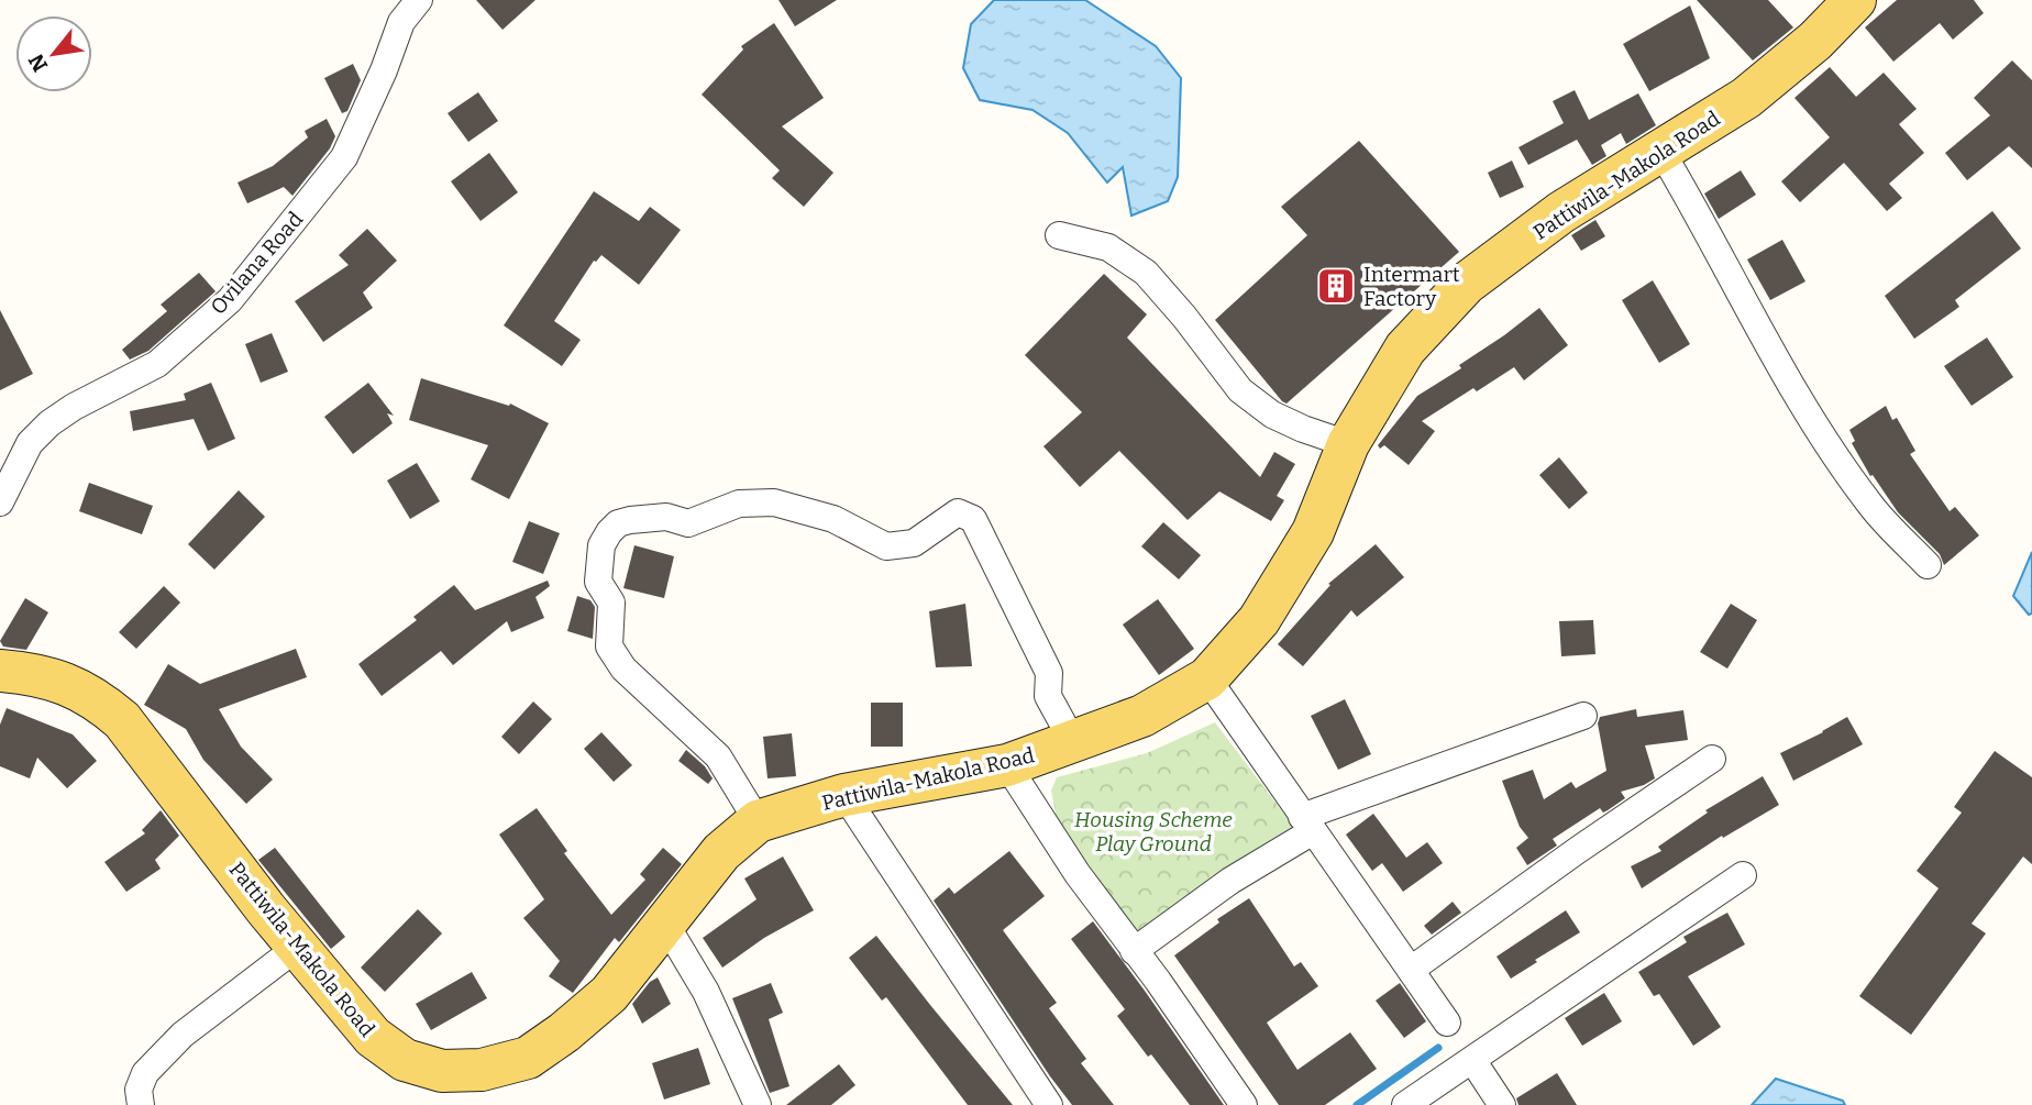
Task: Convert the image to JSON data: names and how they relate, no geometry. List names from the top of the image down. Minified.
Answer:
{"streets":{"main road":["Pattiwila-Makola Road"],"street":["Ovilana Road"]},"parks":["Housing Scheme Play Ground"],"places":{"building":["Intermart Factory"]},"north":"bottom left"}
